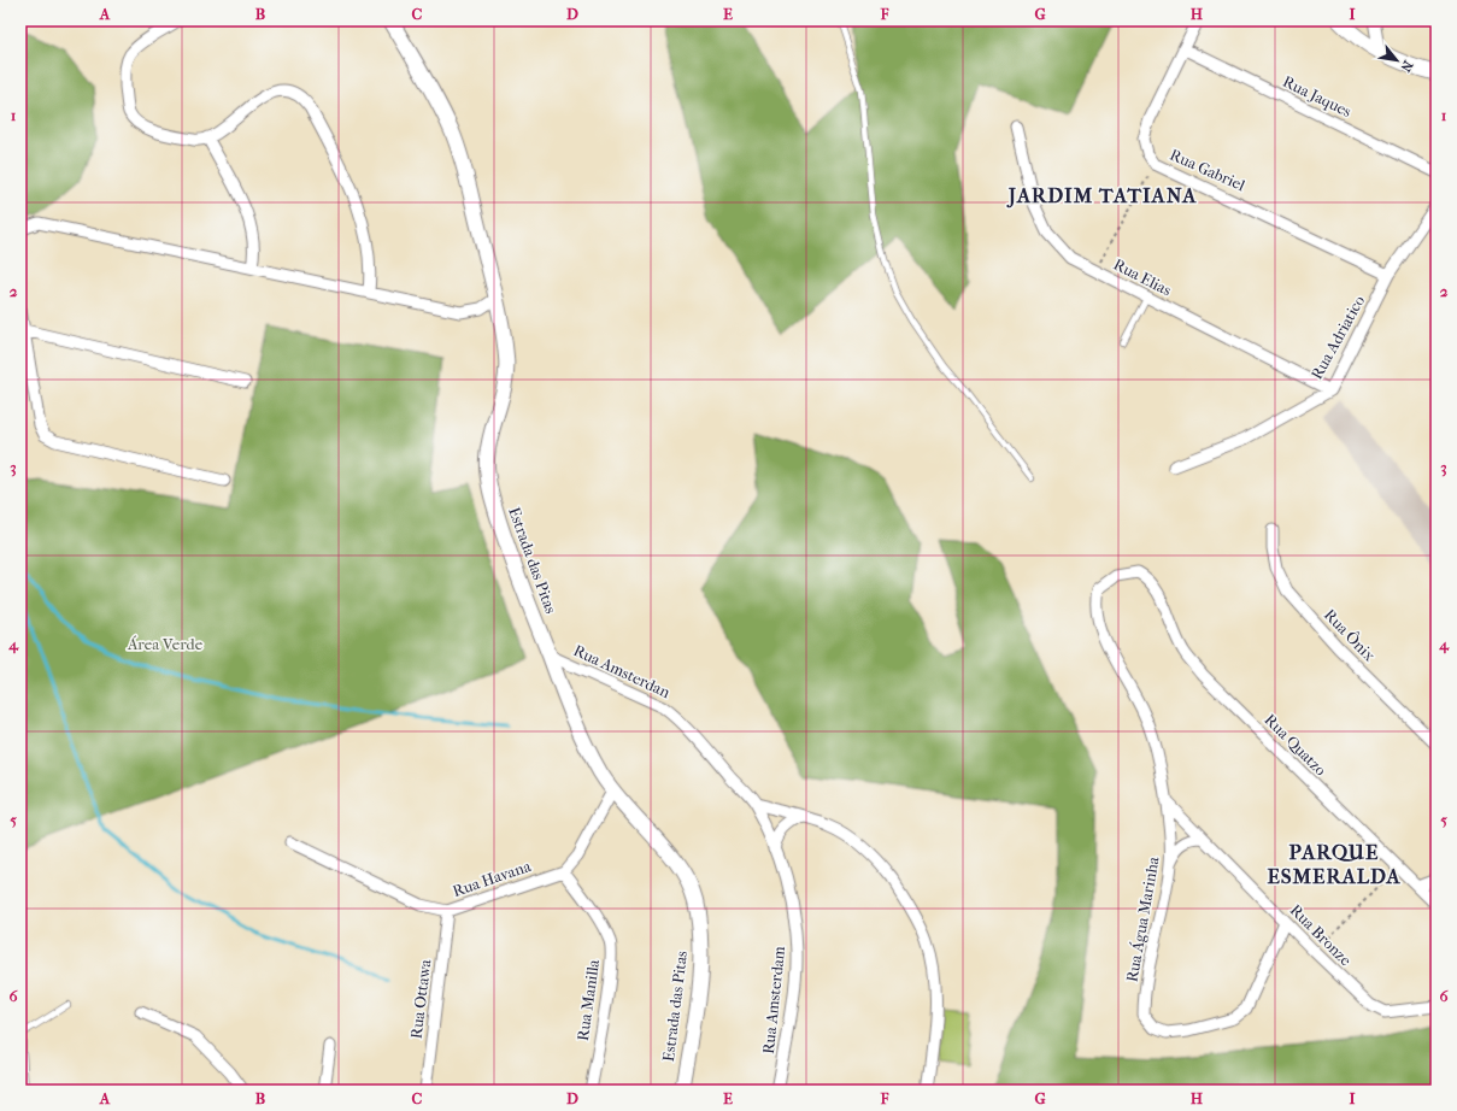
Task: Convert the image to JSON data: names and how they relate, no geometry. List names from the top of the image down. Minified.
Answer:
{"streets":{"main road":["Estrada das Pitas"],"street":["Rua Jaques","Rua Gabriel","Rua Elias","Rua Adriatico","Rua Ônix","Rua Amsterdan","Rua Quatzo","Rua Havana","Rua Água Marinha","Rua Bronze","Rua Ottawa","Rua Manilla","Rua Amsterdam"]},"crossings":[["Rua Jaques","Rua Gabriel"],["Rua Gabriel","Rua Adriatico"],["Rua Elias","Rua Adriatico"],["Estrada das Pitas","Rua Amsterdan"],["Rua Amsterdan","Rua Amsterdam"],["Rua Quatzo","Rua Água Marinha"],["Rua Havana","Rua Ottawa"],["Rua Havana","Rua Manilla"],["Rua Água Marinha","Rua Bronze"]],"districts":["JARDIM TATIANA","PARQUE ESMERALDA"],"parks":["Área Verde"],"north":"bottom right","grid":{"columns":["A","B","C","D","E","F","G","H","I"],"rows":["1","2","3","4","5","6"]}}
